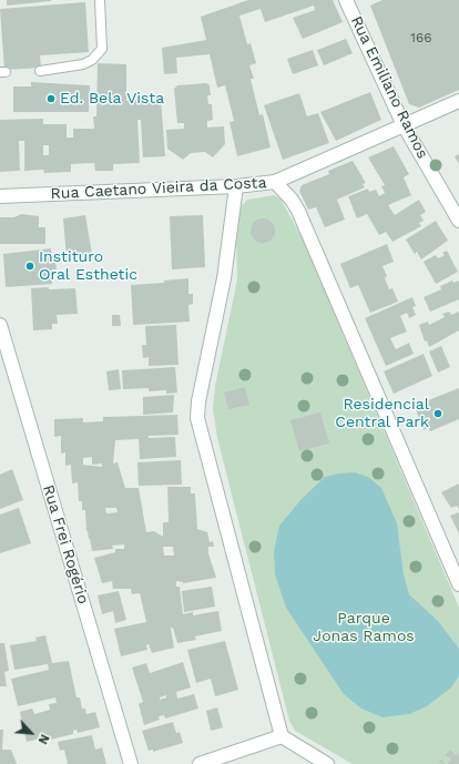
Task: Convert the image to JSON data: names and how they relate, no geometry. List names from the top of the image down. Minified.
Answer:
{"streets":{"street":["Rua Emiliano Ramos","Rua Caetano Vieira da Costa","Rua Frei Rogério"]},"crossings":[["Rua Emiliano Ramos","Rua Caetano Vieira da Costa"]],"parks":["Parque Jonas Ramos"],"places":["Ed. Bela Vista","Instituro Oral Esthetic","Residencial Central Park"],"house_numbers":["166"],"north":"bottom right"}
